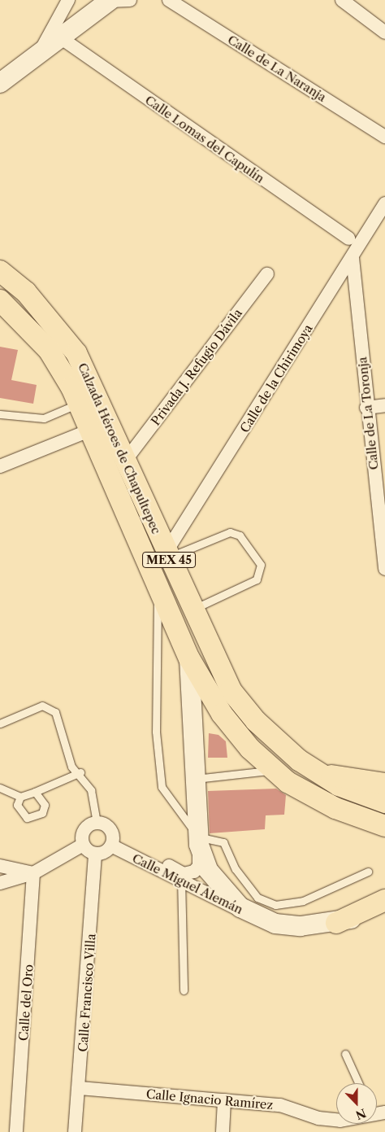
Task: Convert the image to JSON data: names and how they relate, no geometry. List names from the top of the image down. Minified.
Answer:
{"streets":{"main road":["Calzada Héroes de Chapultepec","MEX 45"],"street":["Calle de La Naranja","Calle Lomas del Capulín","Privada J. Refugio Dávila","Calle de la Chirimoya","Calle de La Toronja","Calle Miguel Alemán","Calle Francisco Villa","Calle del Oro","Calle Ignacio Ramírez"]},"crossings":[["Privada J. Refugio Dávila","Calzada Héroes de Chapultepec"],["Calle de la Chirimoya","Calle de La Toronja"],["Calle de la Chirimoya","Calzada Héroes de Chapultepec"],["Calle Miguel Alemán","Calle Francisco Villa"],["Calle Francisco Villa","Calle Ignacio Ramírez"]],"north":"bottom"}
